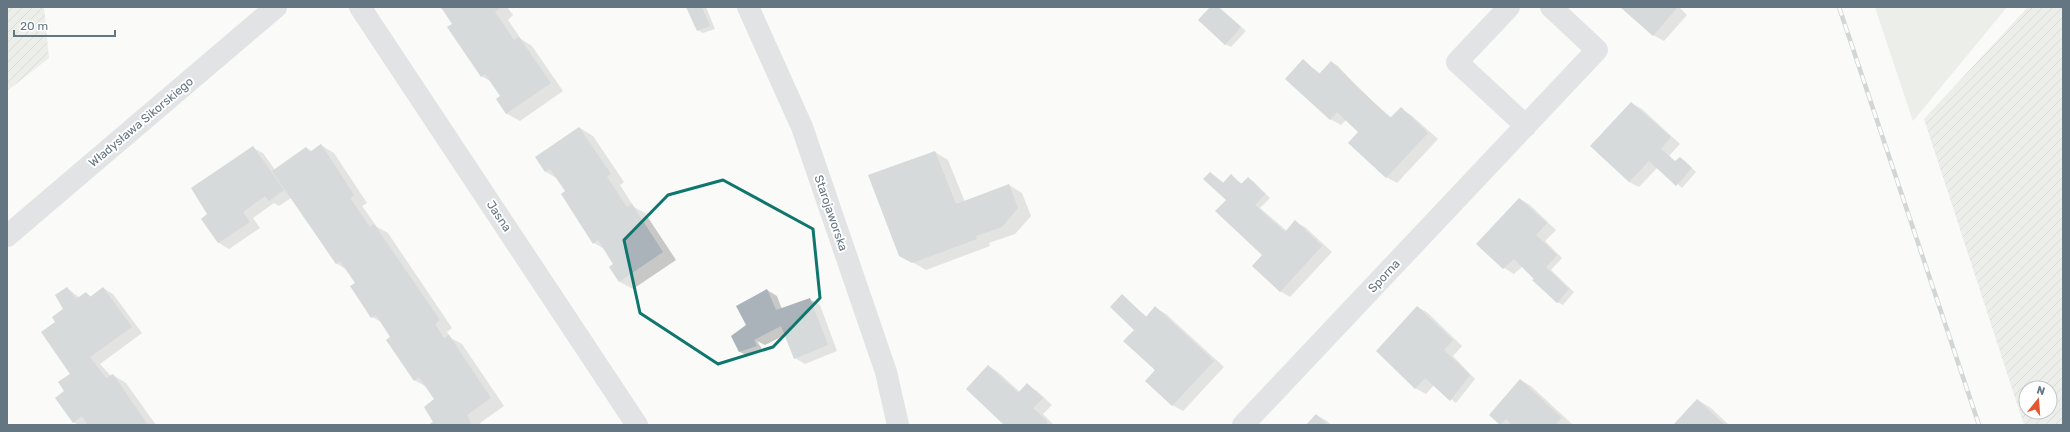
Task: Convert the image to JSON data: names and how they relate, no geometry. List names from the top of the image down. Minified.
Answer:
{"streets":{"street":["Władysława Sikorskiego","Starojaworska","Jasna","Sporna"]},"scale_bar":"20 m","north":"top"}
